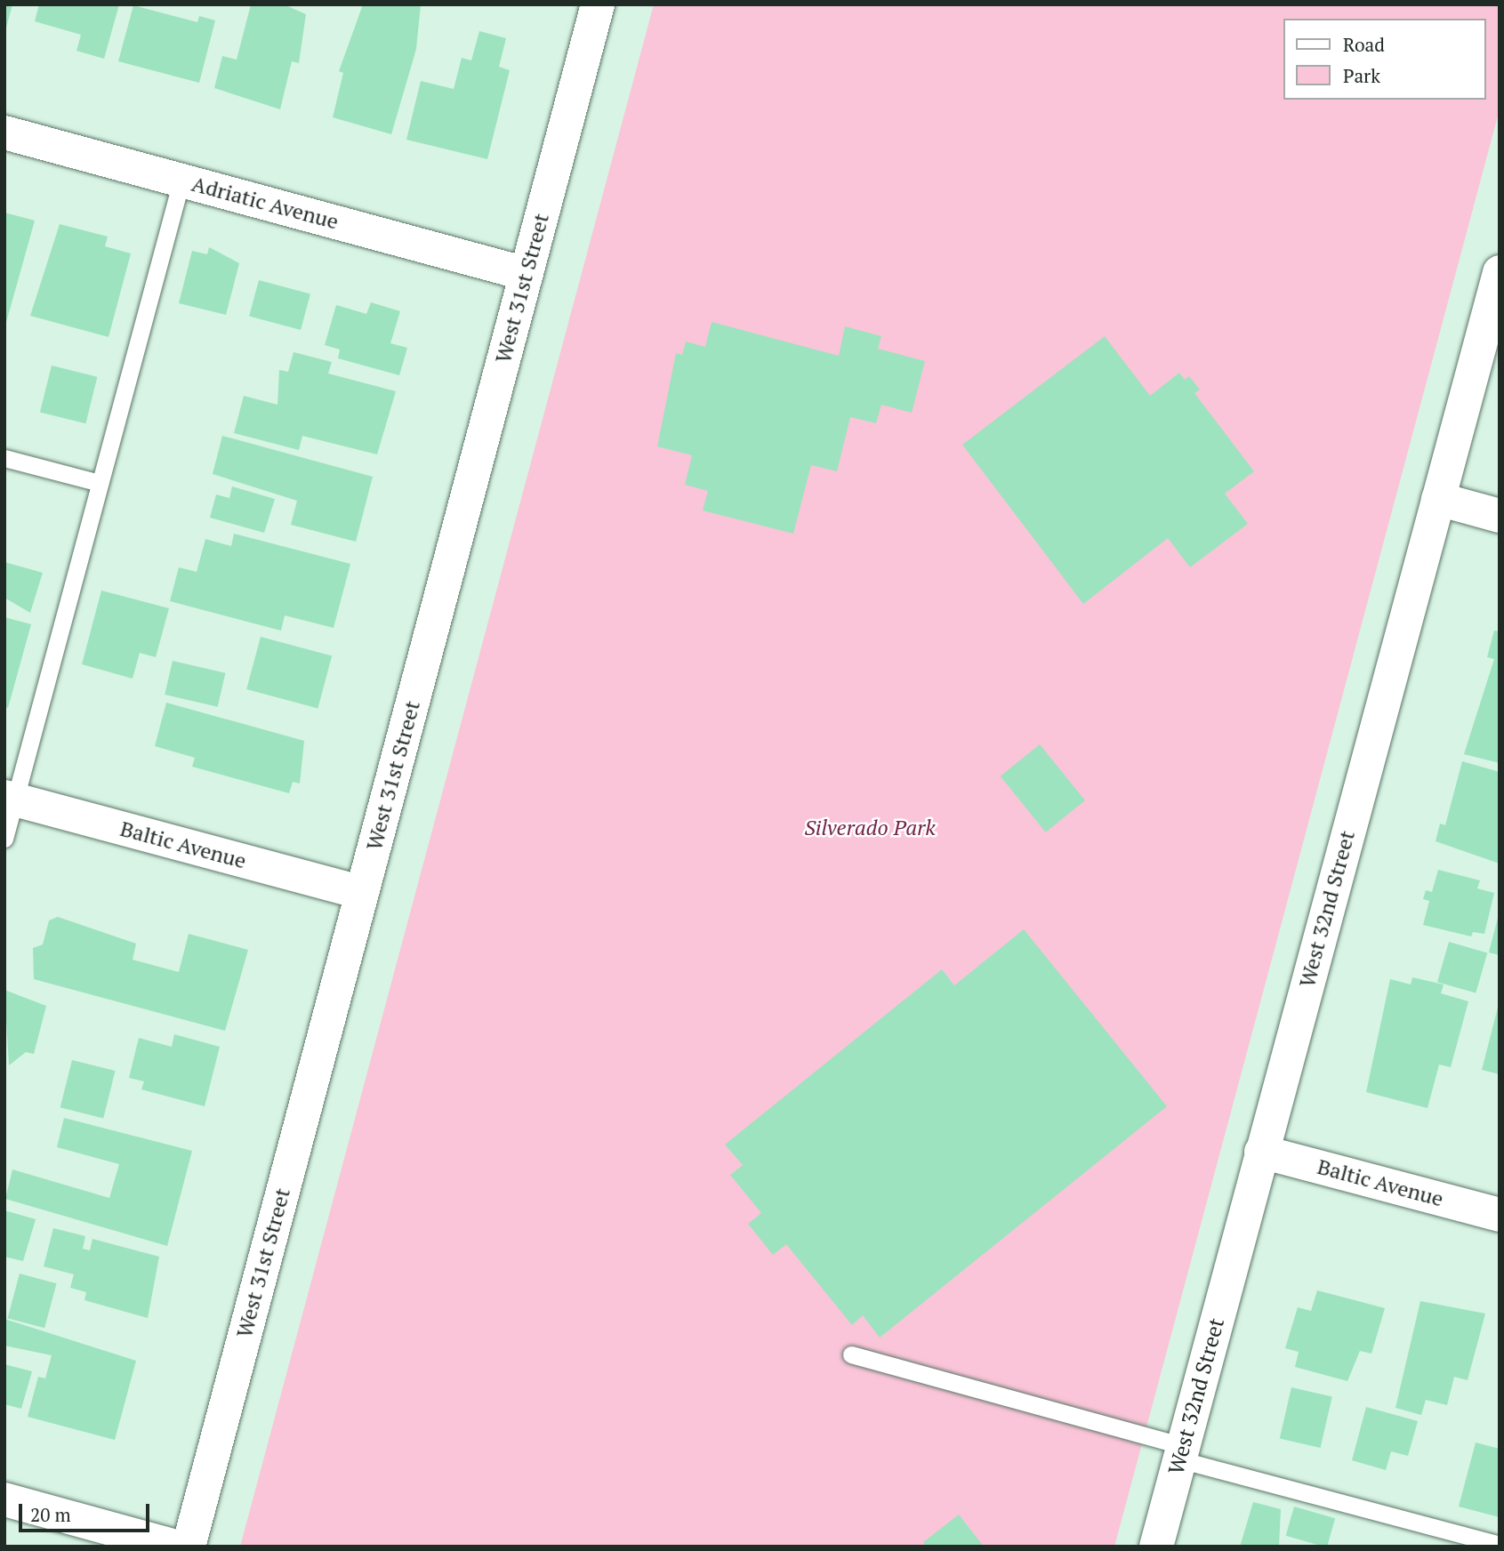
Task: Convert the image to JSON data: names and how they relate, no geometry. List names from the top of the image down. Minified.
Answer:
{"streets":{"street":["Adriatic Avenue","West 31st Street","Baltic Avenue","West 32nd Street"]},"crossings":[["Adriatic Avenue","West 31st Street"],["West 31st Street","Baltic Avenue"],["Baltic Avenue","West 32nd Street"]],"parks":["Silverado Park"],"legend":["Road","Park"],"scale_bar":"20 m"}
